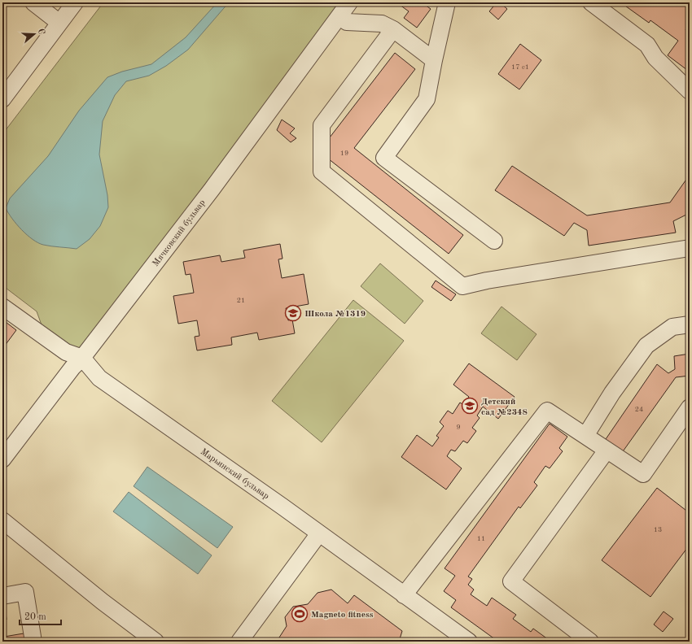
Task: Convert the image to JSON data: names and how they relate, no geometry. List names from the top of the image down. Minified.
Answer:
{"streets":{"street":["Мячковский бульвар","Марьинский бульвар"]},"crossings":[["Мячковский бульвар","Марьинский бульвар"]],"places":{"school or university":["Школа №1319","Детский сад №2348"],"sports":["Magneto fitness"]},"house_numbers":["17 с1","19","21","24","9","13","11"],"scale_bar":"20 m","north":"right"}
